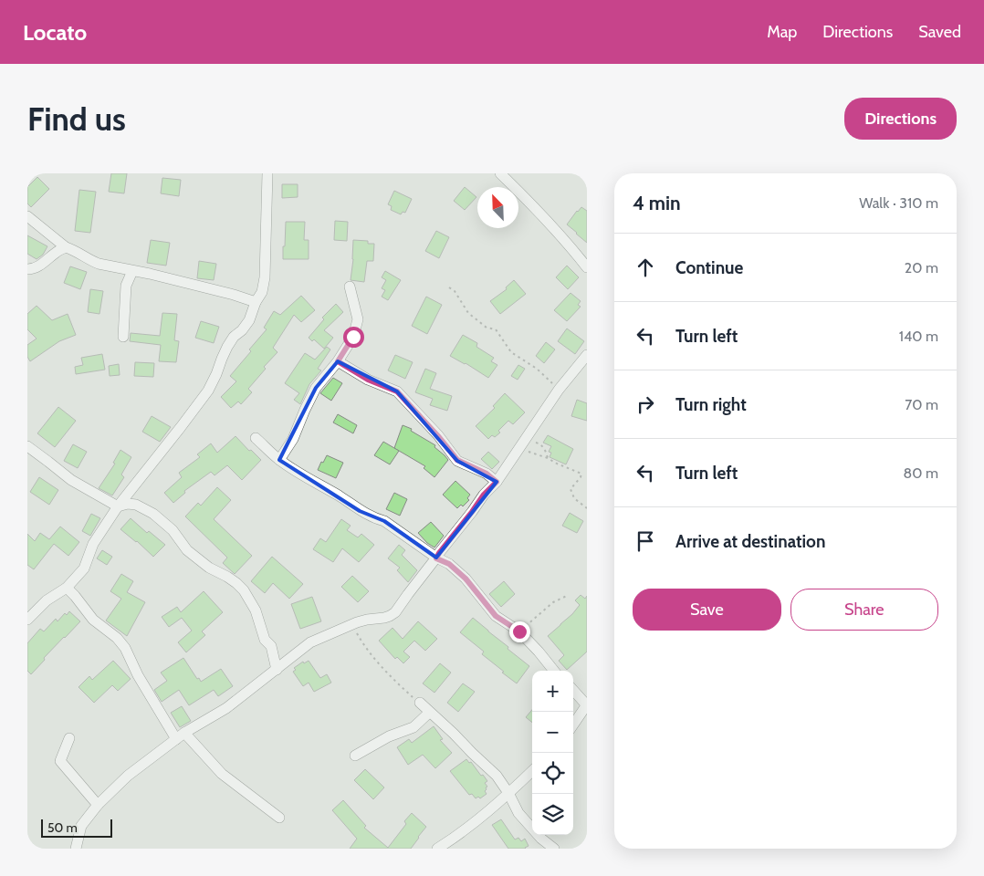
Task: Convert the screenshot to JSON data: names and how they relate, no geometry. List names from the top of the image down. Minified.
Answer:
{"scale_bar":"50 m","north":"top left","page":{"header":"Locato","nav":["Map","Directions","Saved"],"buttons":["Directions",["Save","Share"]],"title":"Find us","heading":["4 min","Walk · 310 m"],"list":[["Continue","20 m"],["Turn left","140 m"],["Turn right","70 m"],["Turn left","80 m"],"Arrive at destination"],"map_buttons":["+","−"],"scale":"50 m"}}
